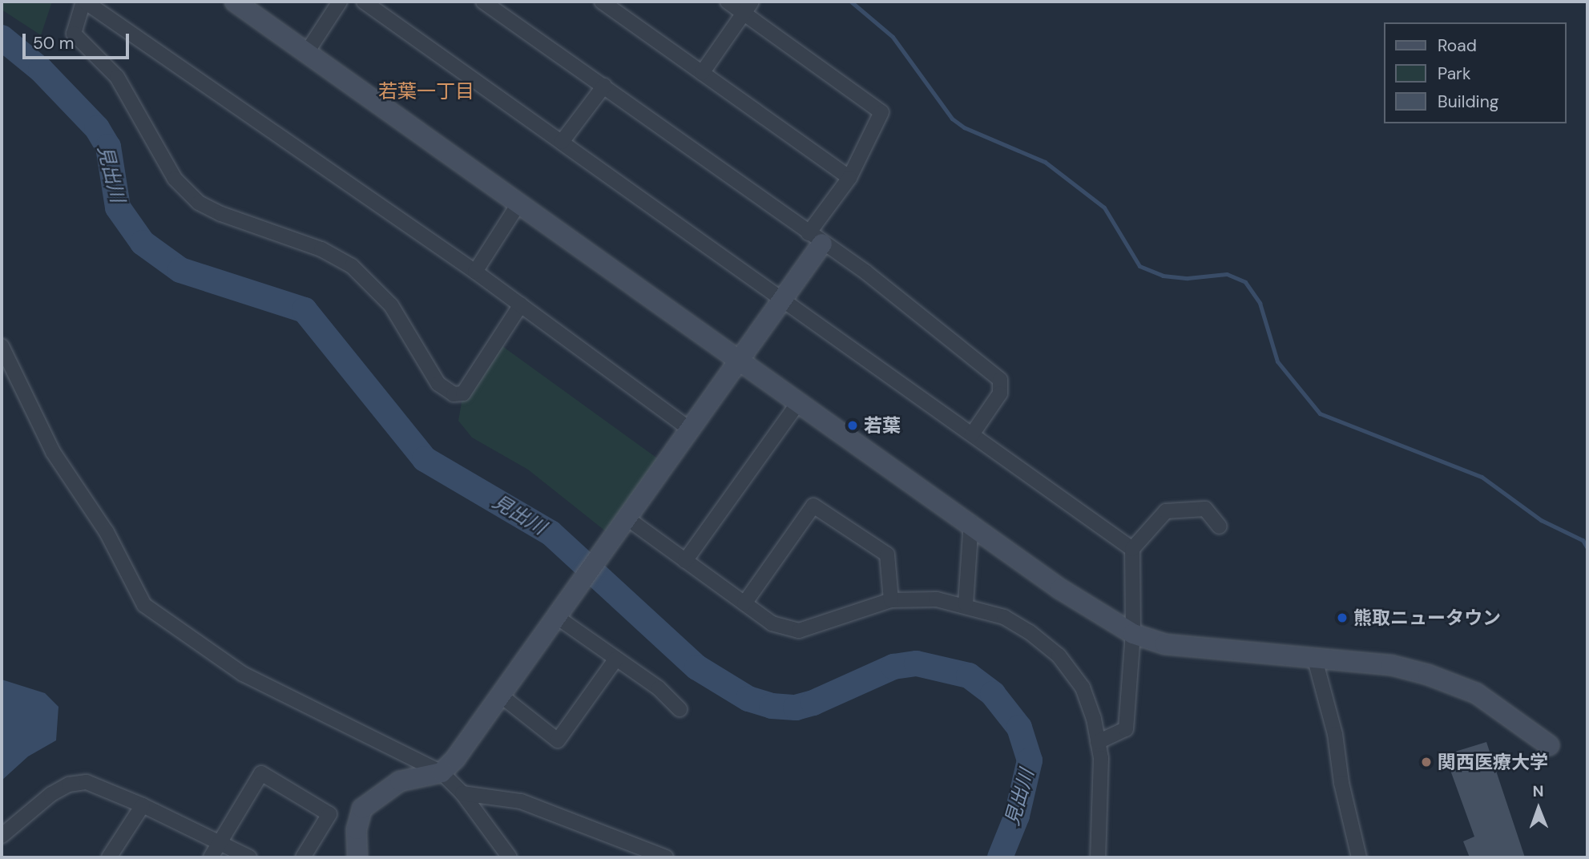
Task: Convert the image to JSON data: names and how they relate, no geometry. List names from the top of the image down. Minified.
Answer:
{"districts":["若葉一丁目"],"water":["見出川"],"places":["若葉","熊取ニュータウン","関西医療大学"],"legend":["Road","Park","Building"],"scale_bar":"50 m","north":"top"}
